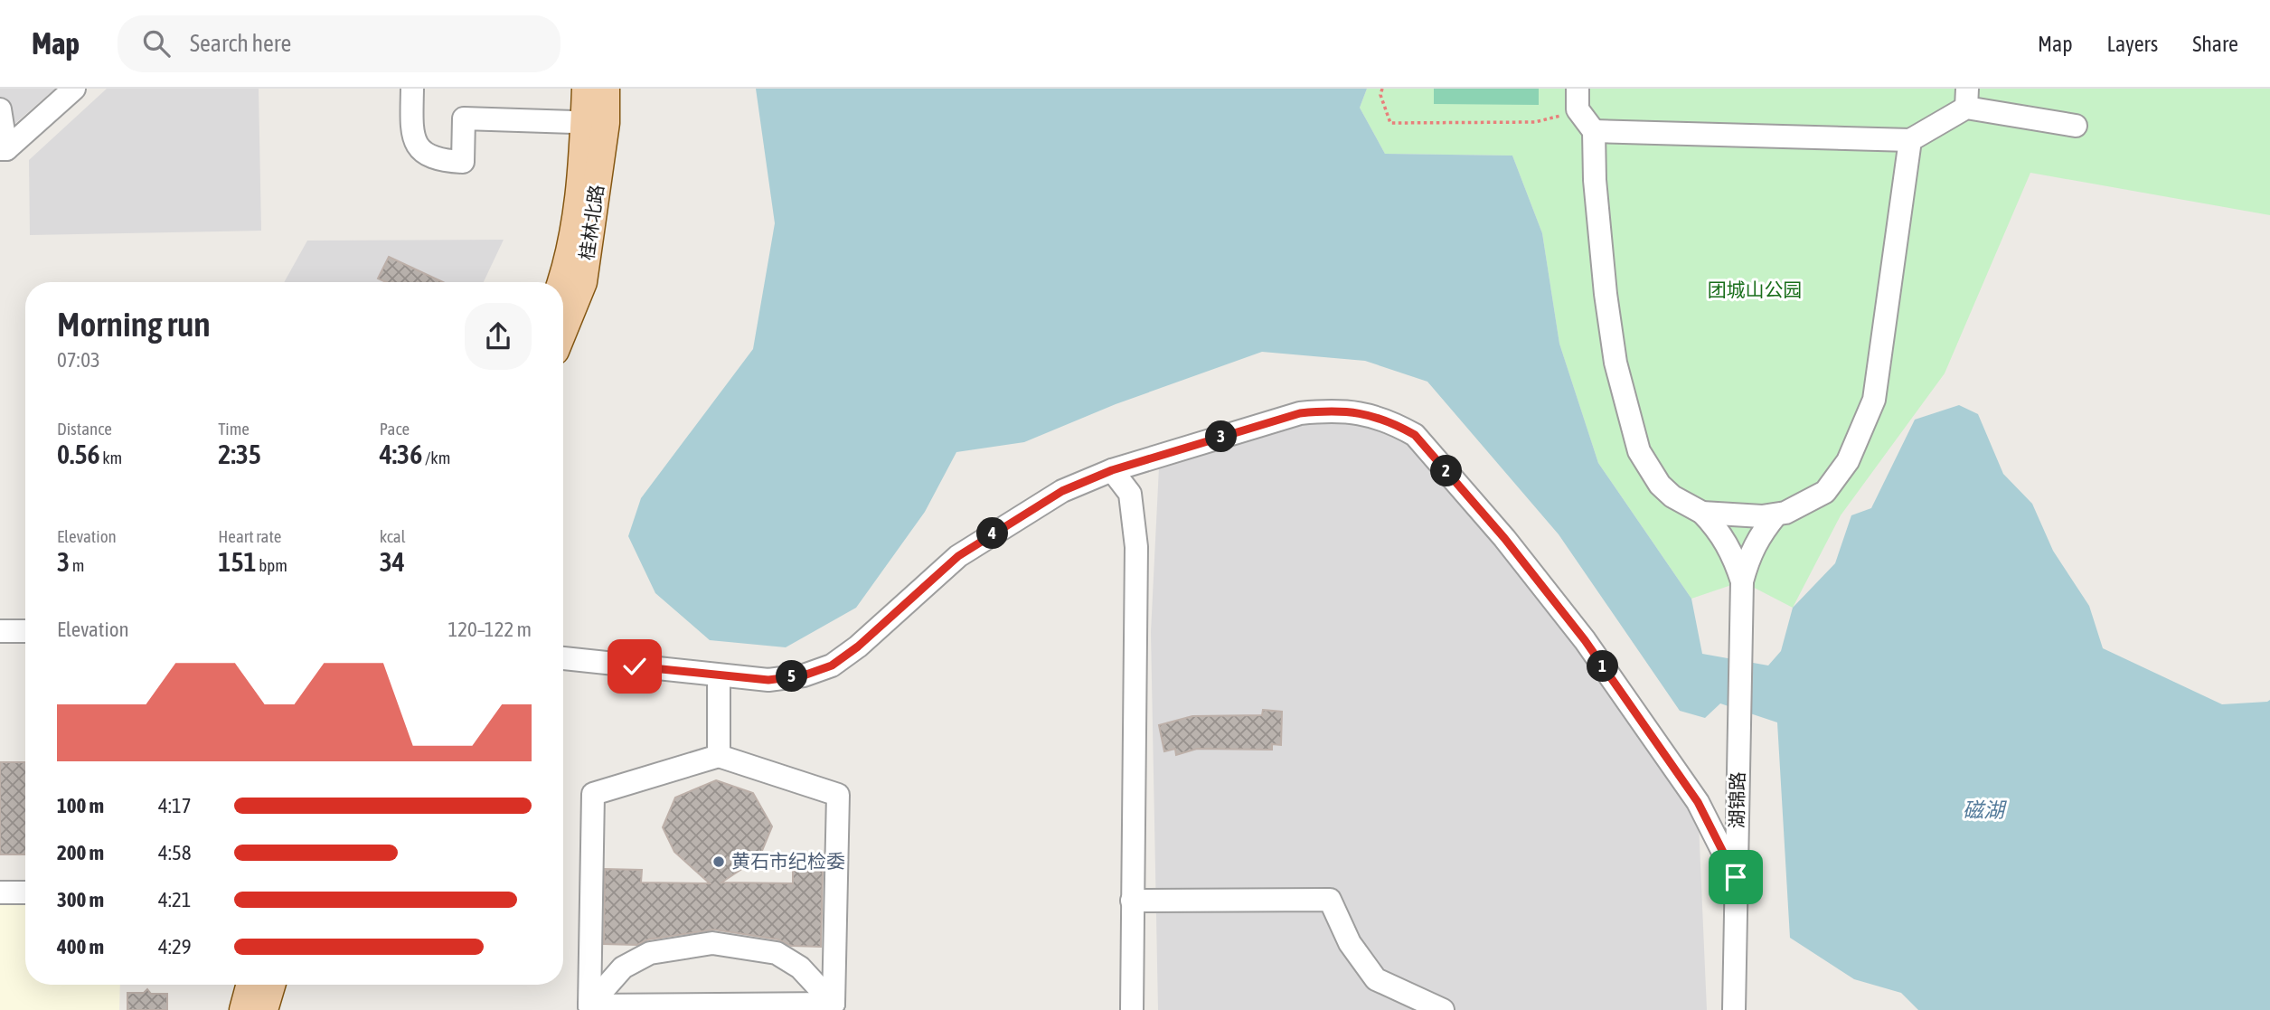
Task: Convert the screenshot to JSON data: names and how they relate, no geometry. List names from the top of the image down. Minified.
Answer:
{"streets":{"main road":["桂林北路"],"street":["湖锦路"]},"water":["磁湖"],"parks":["团城山公园"],"places":["黄石市纪检委"],"page":{"header":"Map","search":"Search here","nav":["Map","Layers","Share"],"heading":["Morning run","07:03"],"stats":[["Distance","0.56 km"],["Time","2:35"],["Pace","4:36 /km"],["Elevation","3 m"],["Heart rate","151 bpm"],["kcal","34"]],"pins":["3","2","4","1","5"],"chart":["Elevation","120–122 m"],"list":[{"name":"100 m","note":"4:17"},{"name":"200 m","note":"4:58"},{"name":"300 m","note":"4:21"},{"name":"400 m","note":"4:29"}]}}
